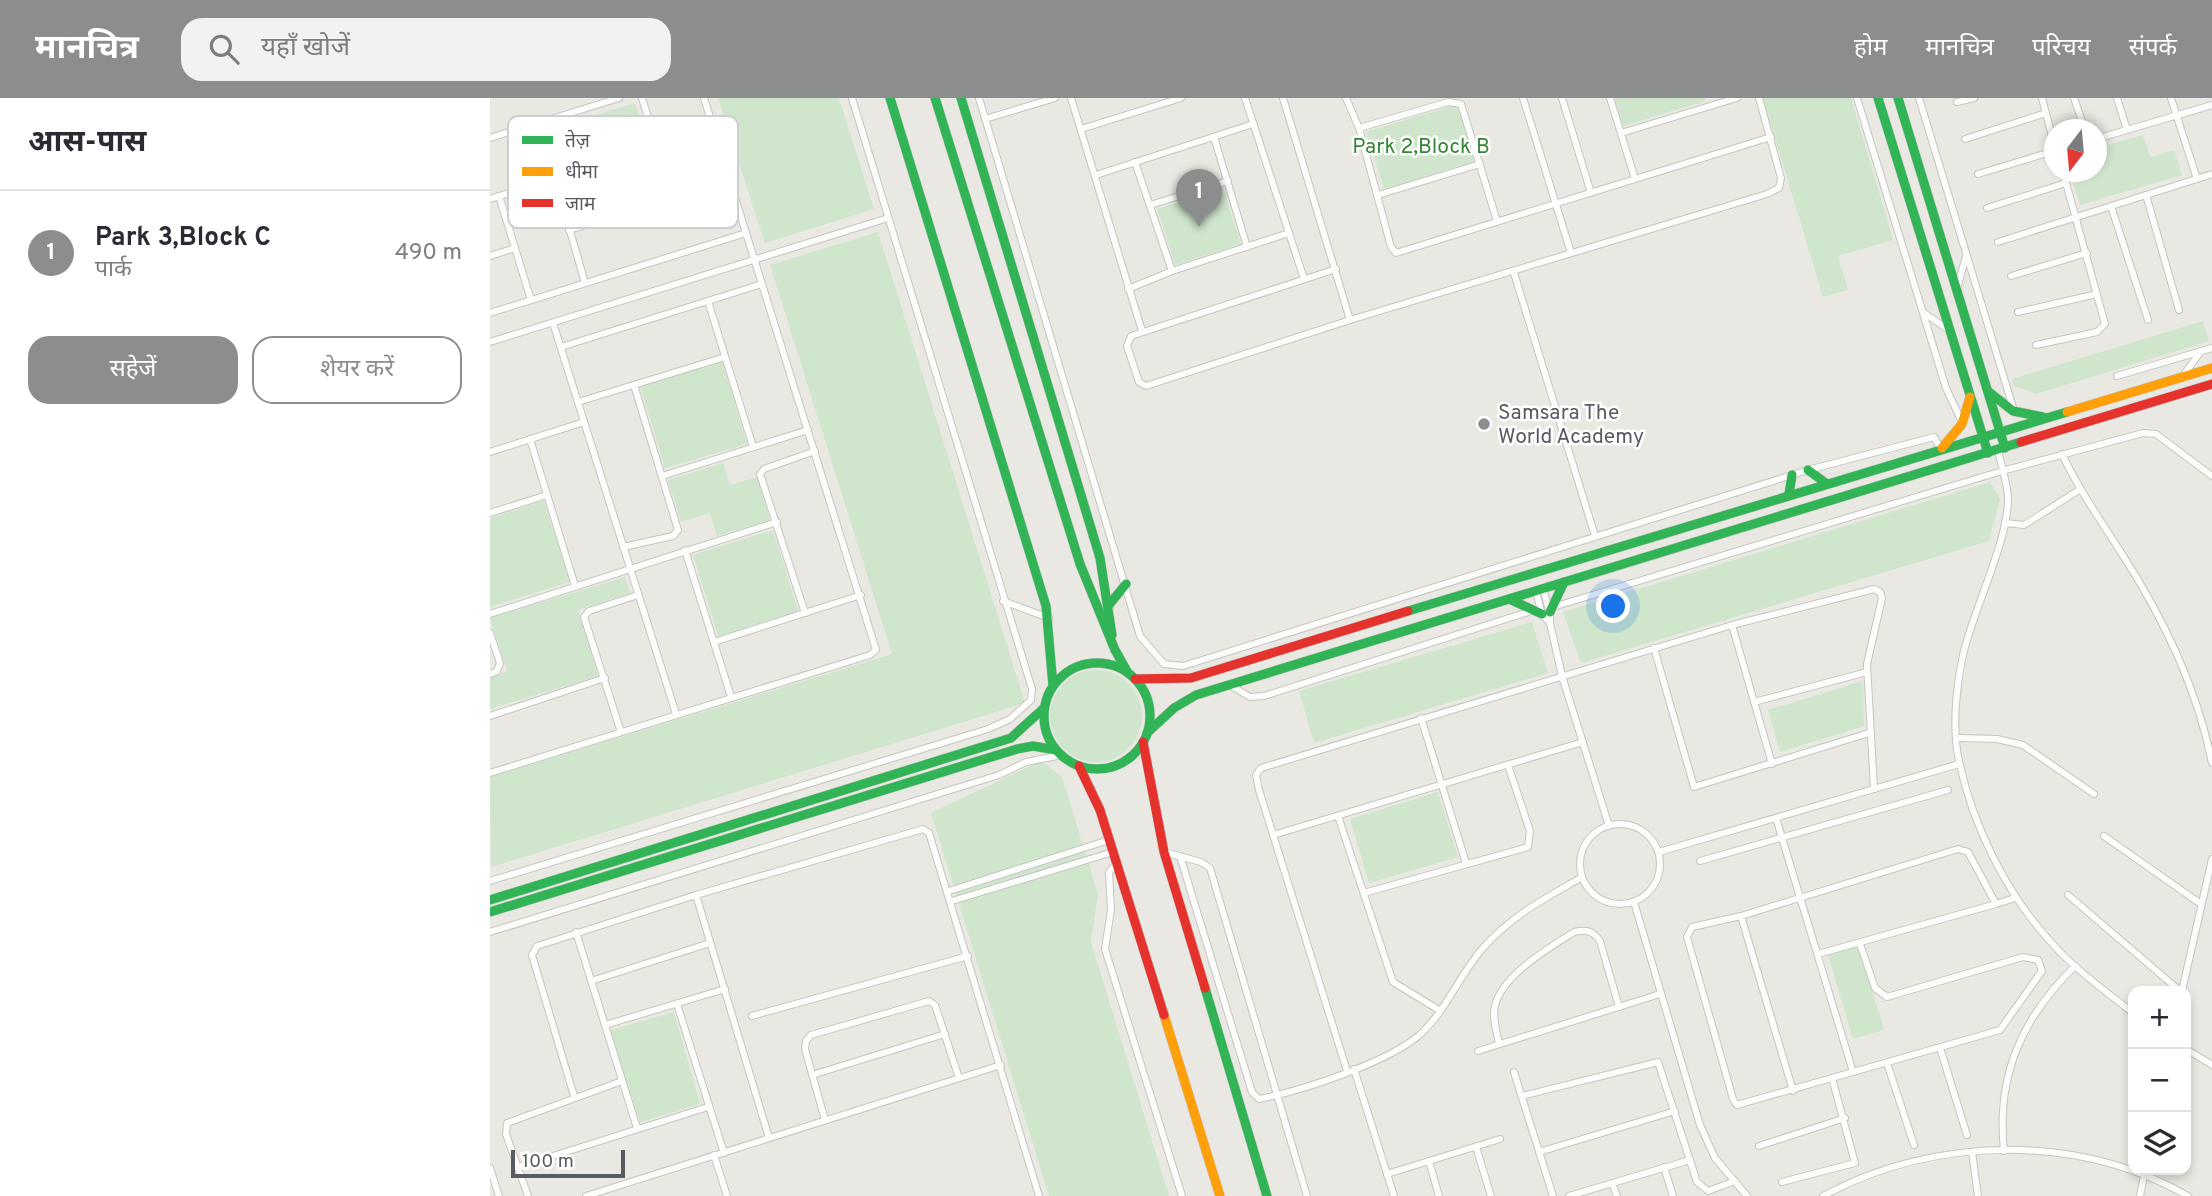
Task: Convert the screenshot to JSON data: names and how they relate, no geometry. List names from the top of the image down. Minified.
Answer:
{"parks":["Park 2,Block B"],"places":["Samsara The World Academy"],"legend":["तेज़","धीमा","जाम"],"scale_bar":"100 m","north":"bottom","page":{"header":"मानचित्र","search":"यहाँ खोजें","nav":["होम","मानचित्र","परिचय","संपर्क"],"heading":"आस-पास","pins":"1","list":[{"mark":"1","name":"Park 3,Block C","note":"पार्क","value":"490 m"}],"buttons":["सहेजें","शेयर करें"],"map_buttons":["+","−"],"scale":"100 m"}}
